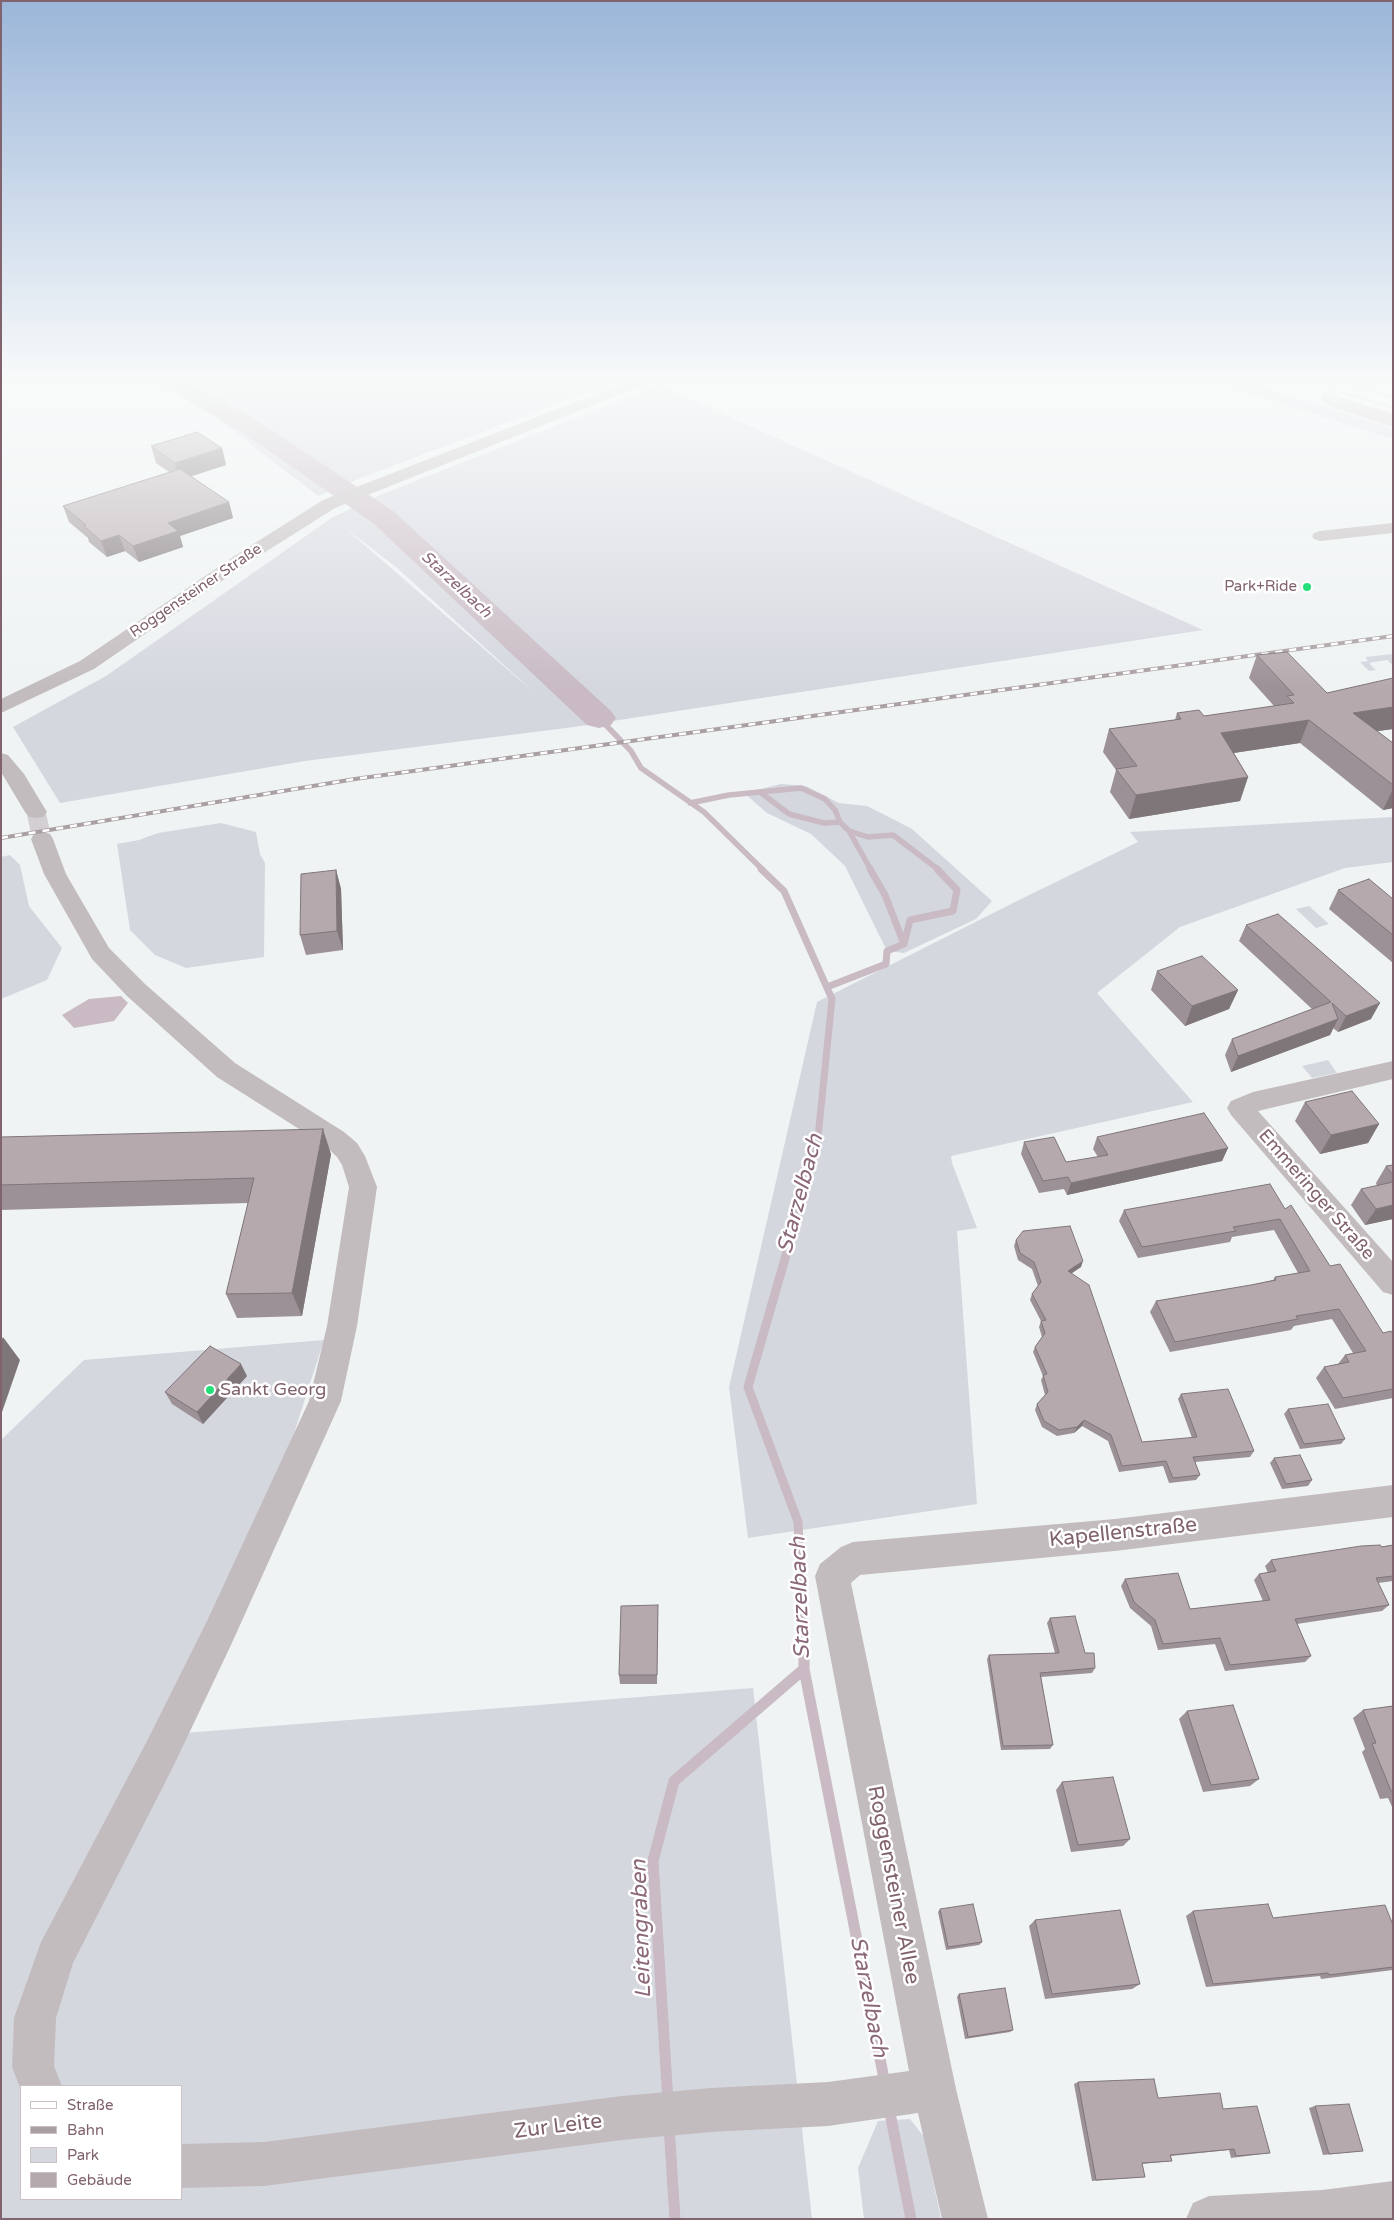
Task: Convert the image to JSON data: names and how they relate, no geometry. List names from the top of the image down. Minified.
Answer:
{"streets":{"street":["Roggensteiner Straße","Emmeringer Straße","Kapellenstraße","Roggensteiner Allee","Zur Leite"]},"crossings":[["Kapellenstraße","Roggensteiner Allee"],["Roggensteiner Allee","Zur Leite"]],"water":["Starzelbach","Leitengraben"],"places":["Park+Ride","Sankt Georg"],"legend":["Straße","Bahn","Park","Gebäude"]}
